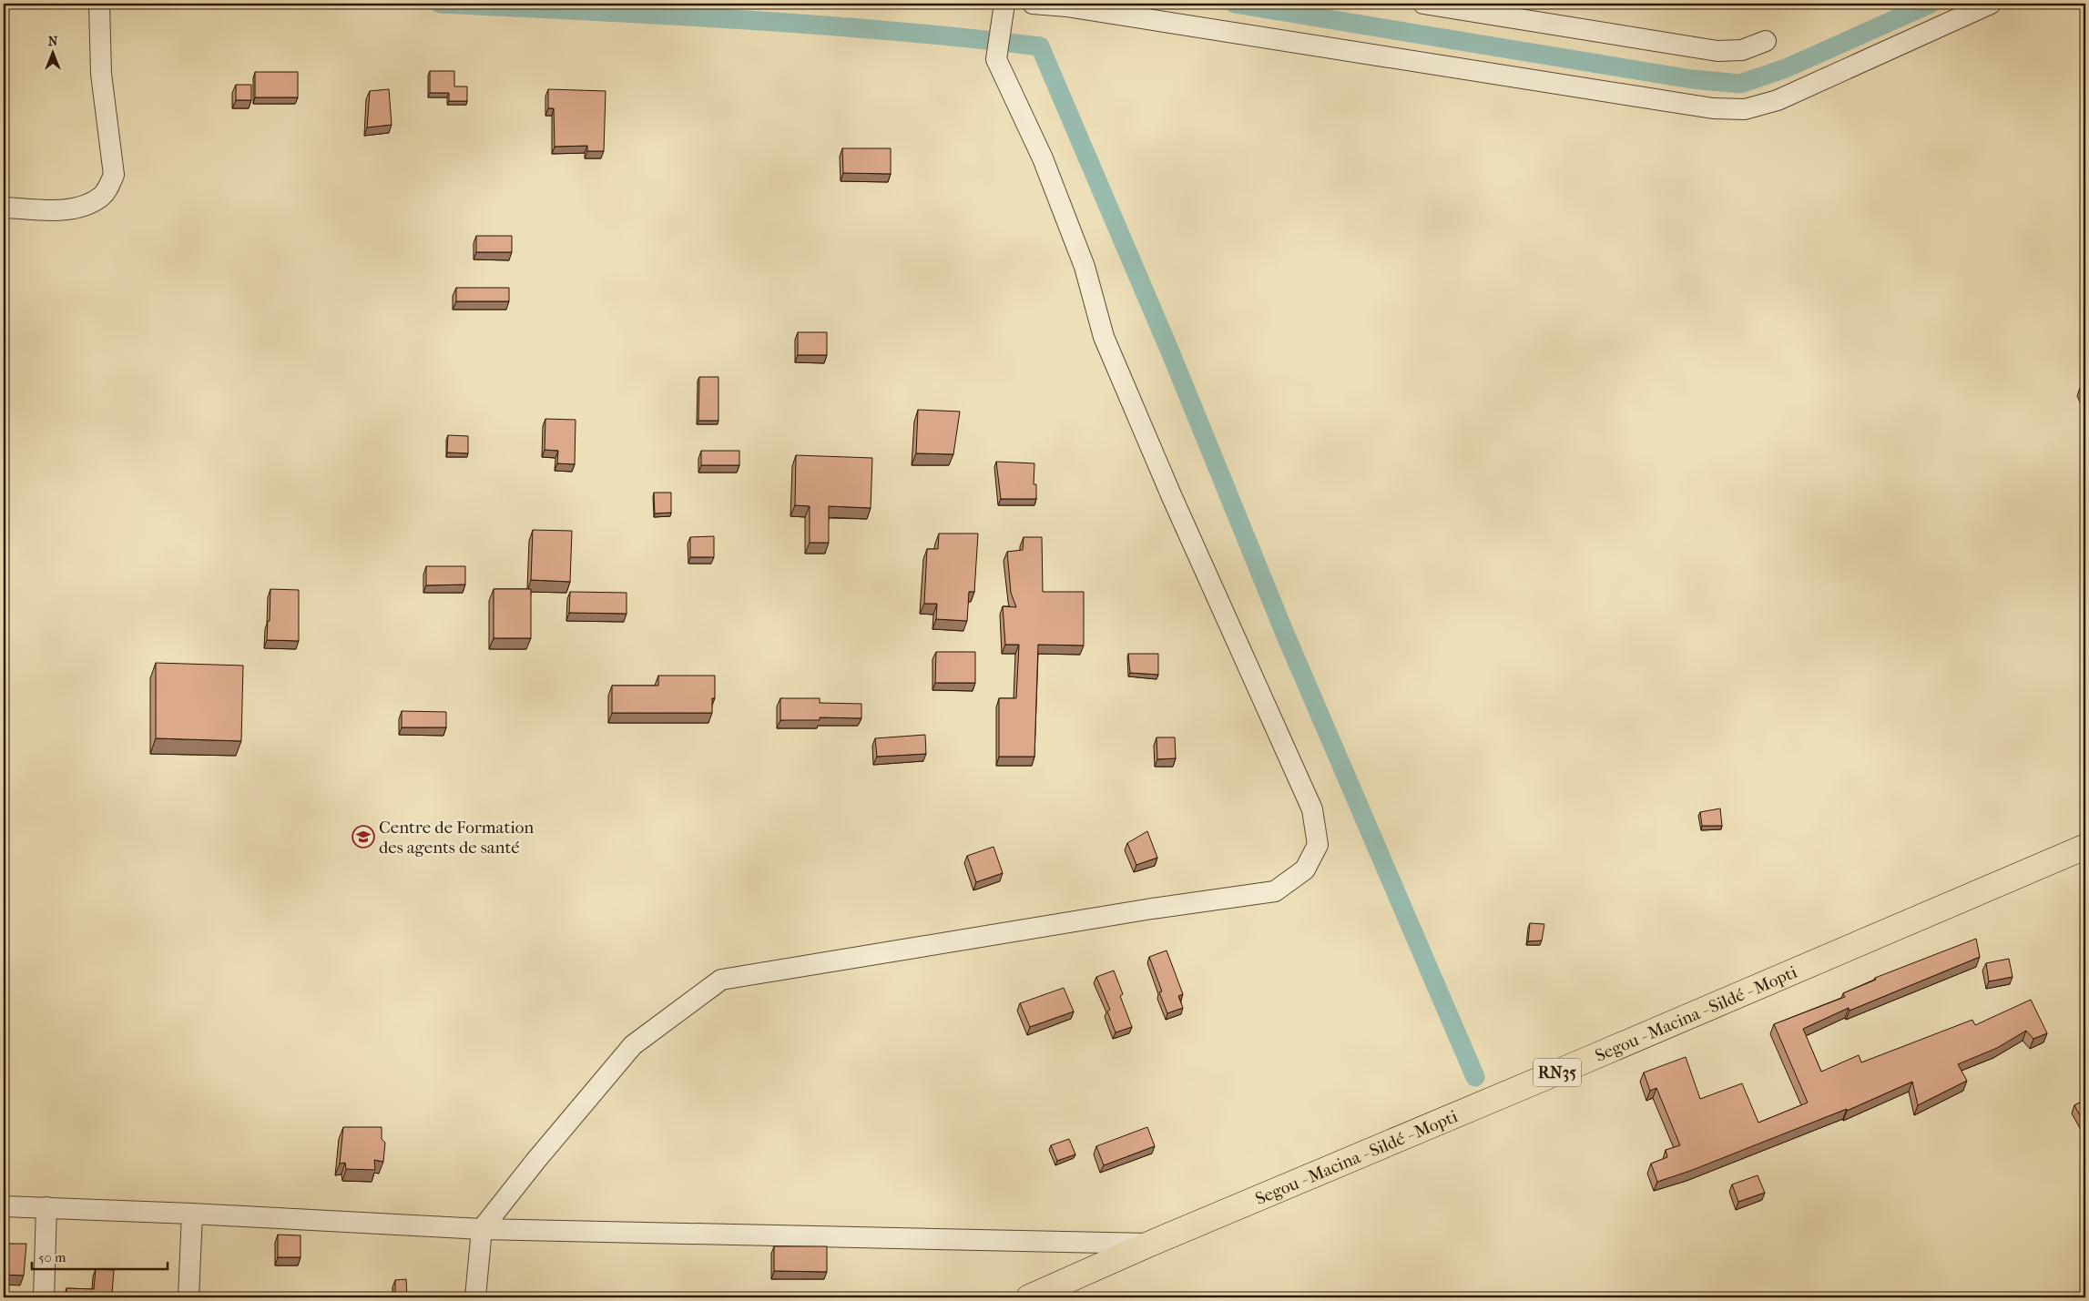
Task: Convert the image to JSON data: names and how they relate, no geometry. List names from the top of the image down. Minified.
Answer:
{"streets":{"main road":["Segou - Macina - Sildé - Mopti","RN35"]},"places":{"school or university":["Centre de Formation des agents de santé"]},"scale_bar":"50 m","north":"top"}
